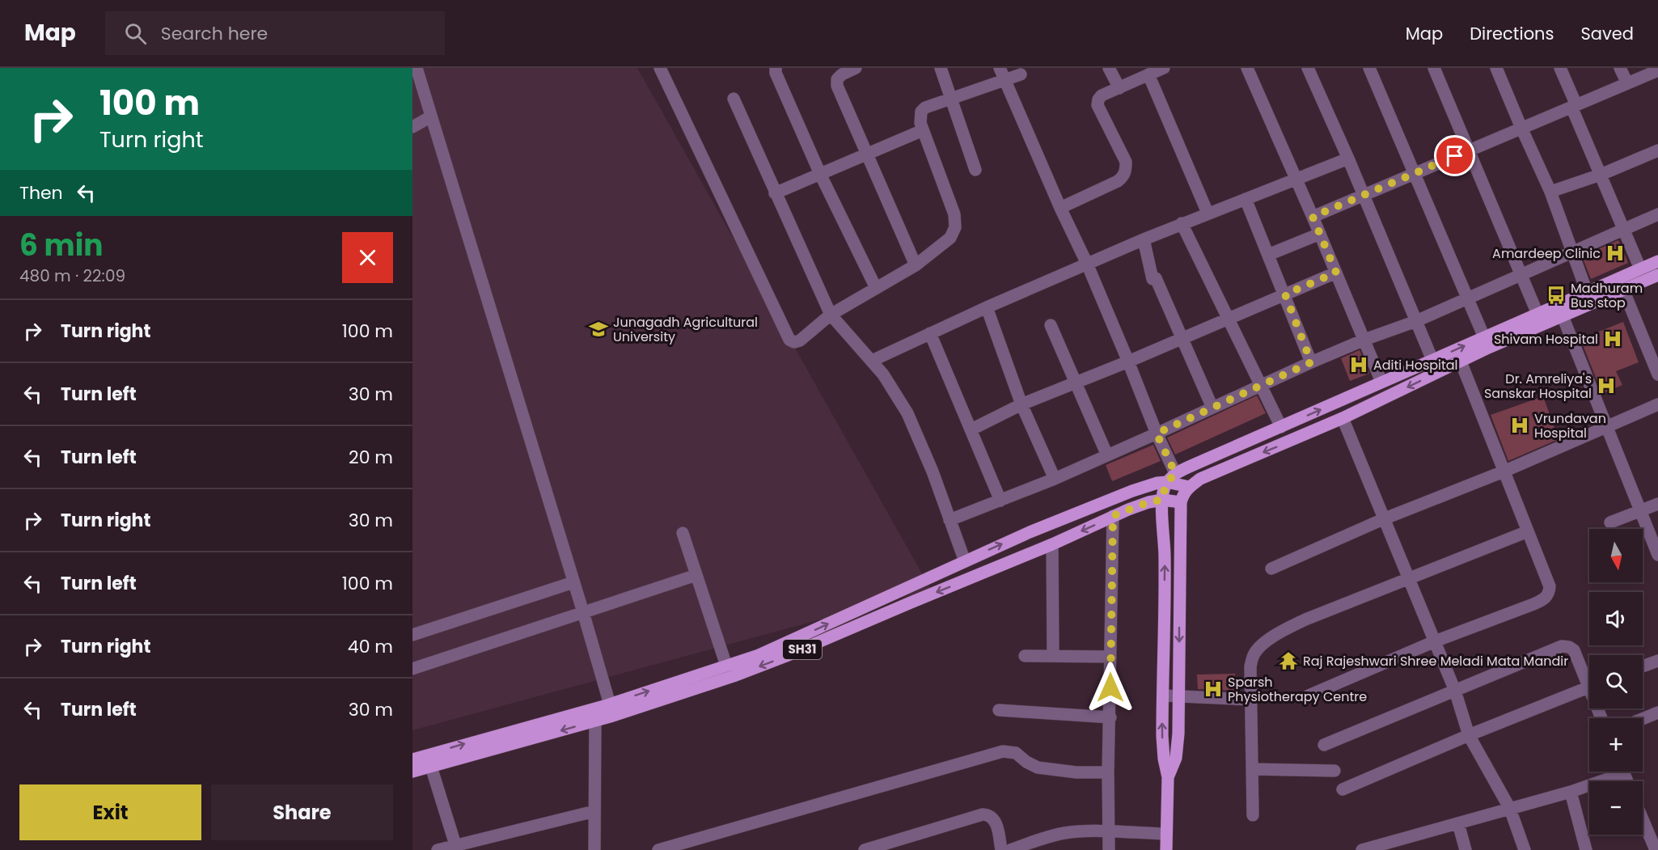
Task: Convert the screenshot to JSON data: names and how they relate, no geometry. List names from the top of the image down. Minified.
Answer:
{"streets":{"main road":["SH31"]},"places":{"hospital":["Amardeep Clinic","Shivam Hospital","Aditi Hospital","Dr. Amreliya's Sanskar Hospital","Vrundavan Hospital","Sparsh Physiotherapy Centre"],"bus stop":["Madhuram Bus stop"],"school or university":["Junagadh Agricultural University"],"temple":["Raj Rajeshwari Shree Meladi Mata Mandir"]},"north":"bottom","page":{"header":"Map","search":"Search here","nav":["Map","Directions","Saved"],"turn":["100 m","Turn right"],"then":"Then","heading":["6 min","480 m · 22:09"],"list":[{"name":"Turn right","value":"100 m"},{"name":"Turn left","value":"30 m"},{"name":"Turn left","value":"20 m"},{"name":"Turn right","value":"30 m"},{"name":"Turn left","value":"100 m"},{"name":"Turn right","value":"40 m"},{"name":"Turn left","value":"30 m"}],"map_buttons":["+","−"],"buttons":["Exit","Share"]}}
